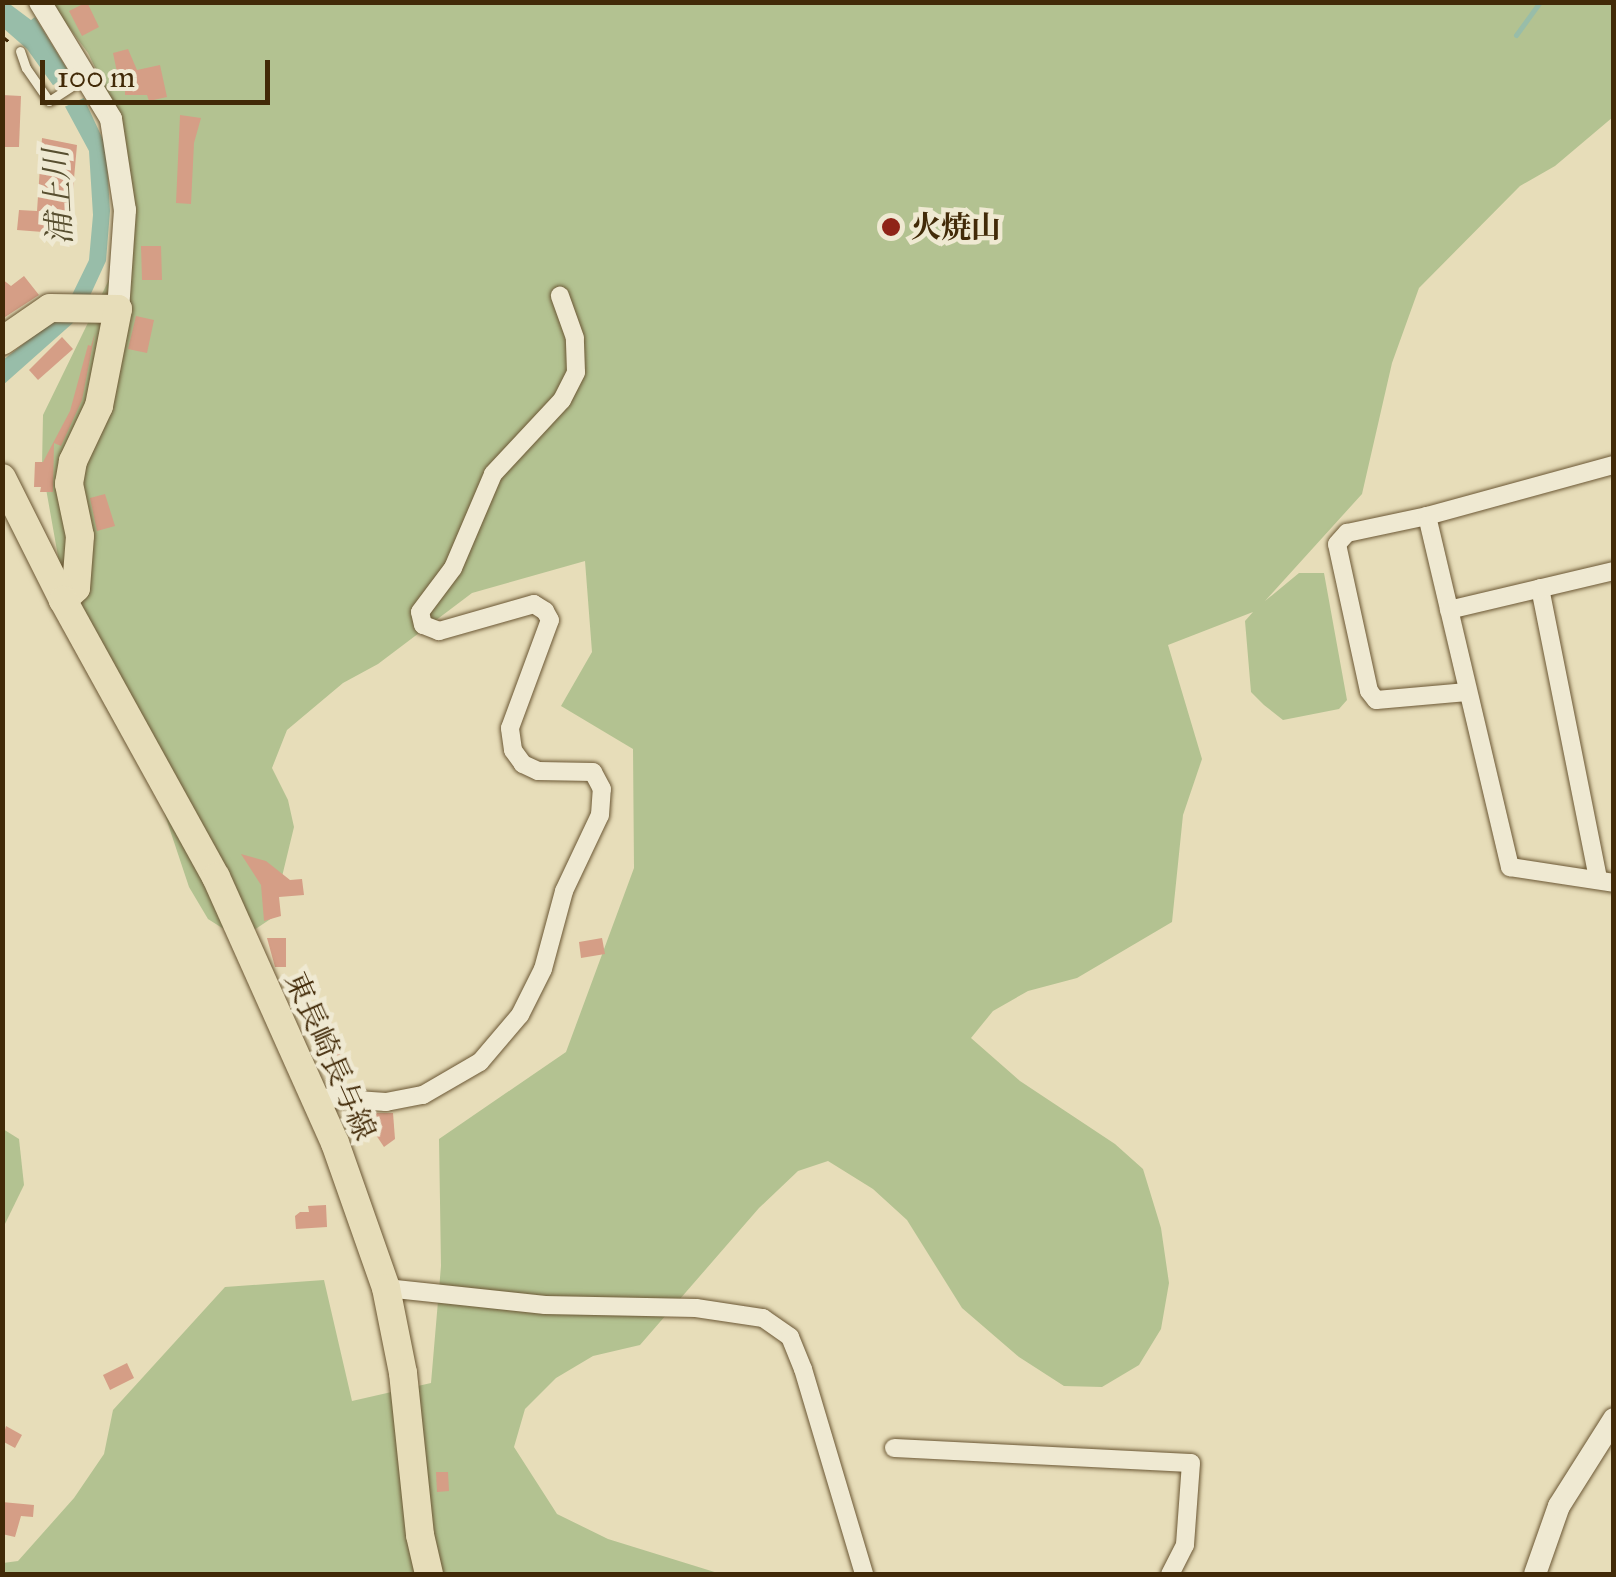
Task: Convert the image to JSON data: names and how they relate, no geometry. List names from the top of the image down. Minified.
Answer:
{"streets":{"main road":["東長崎長与線"]},"water":["浦上川"],"places":["火焼山"],"scale_bar":"100 m"}
